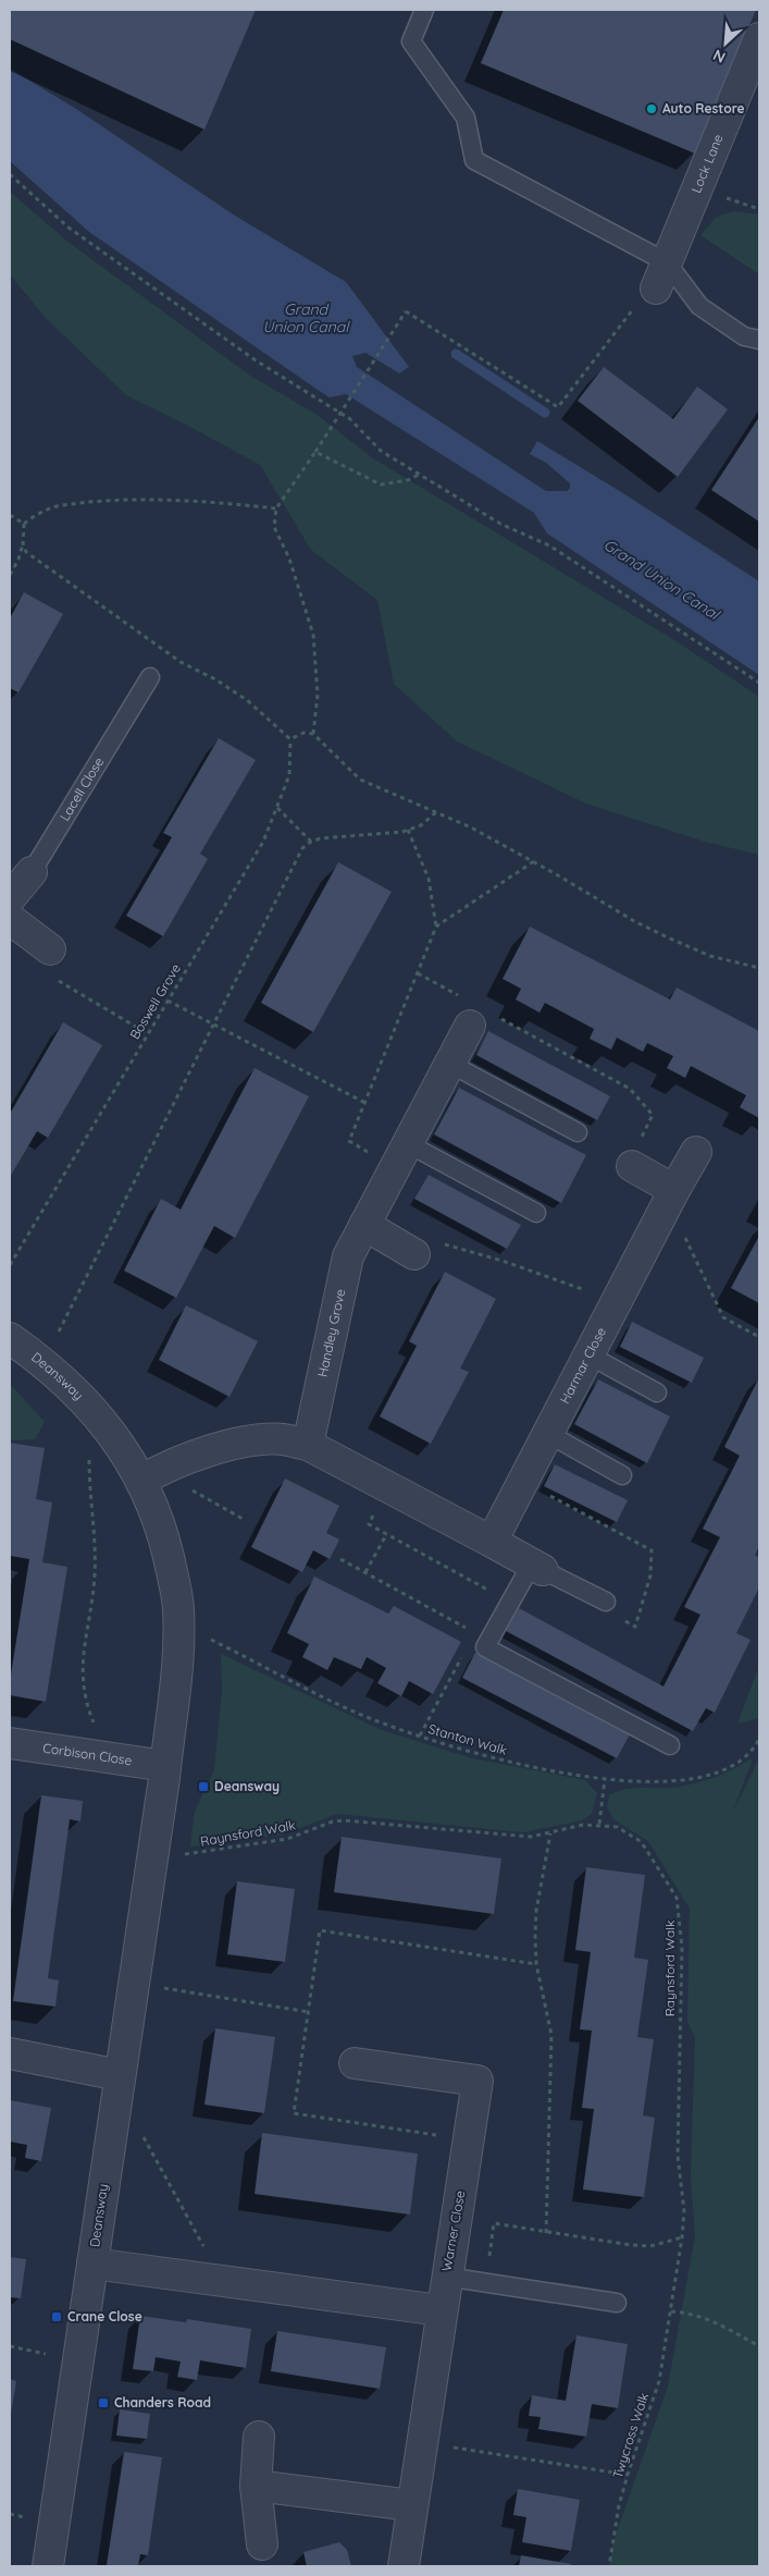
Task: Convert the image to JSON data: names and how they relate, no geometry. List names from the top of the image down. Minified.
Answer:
{"streets":{"street":["Lock Lane","Lacell Close","Handley Grove","Harmar Close","Deansway","Corbison Close","Warner Close"],"path":["Boswell Grove","Stanton Walk","Raynsford Walk","Twycross Walk"]},"crossings":[["Deansway","Stanton Walk"],["Deansway","Corbison Close"],["Raynsford Walk","Twycross Walk"]],"water":["Grand Union Canal"],"places":{"other":["Auto Restore"],"transit":["Deansway","Crane Close","Chanders Road"]},"north":"bottom left"}
